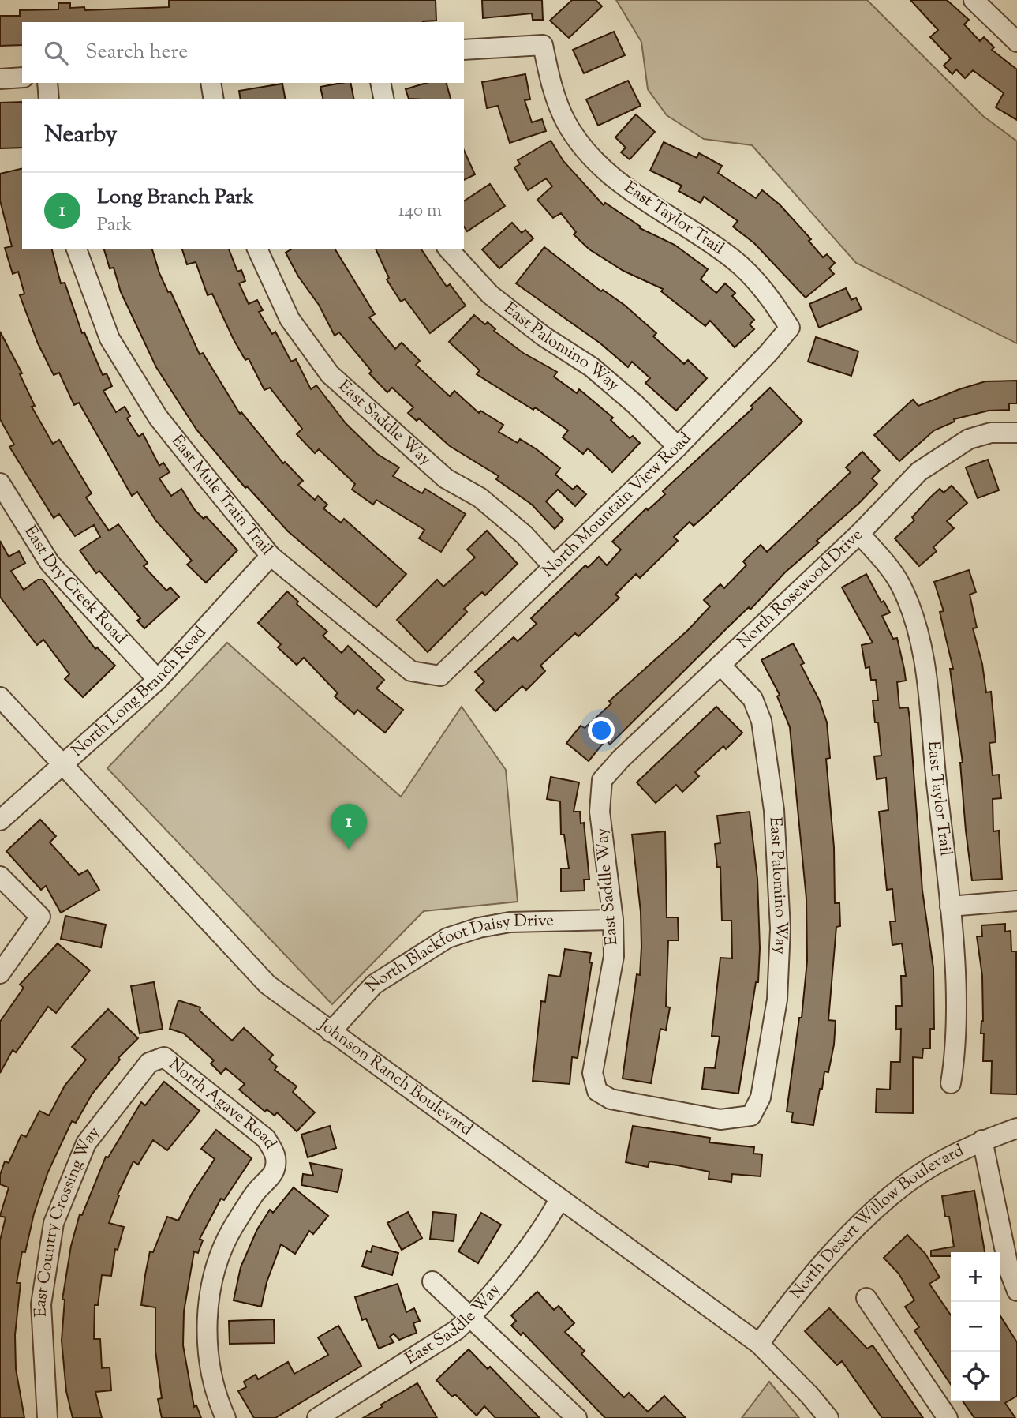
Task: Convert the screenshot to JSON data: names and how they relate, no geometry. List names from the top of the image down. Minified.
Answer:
{"streets":{"street":["East Taylor Trail","East Palomino Way","East Saddle Way","East Mule Train Trail","North Mountain View Road","East Dry Creek Road","North Rosewood Drive","North Long Branch Road","North Blackfoot Daisy Drive","Johnson Ranch Boulevard","North Agave Road","East Country Crossing Way","North Desert Willow Boulevard"]},"crossings":[["East Taylor Trail","North Mountain View Road"],["East Taylor Trail","North Rosewood Drive"],["East Palomino Way","East Saddle Way"],["East Palomino Way","North Mountain View Road"],["East Palomino Way","North Rosewood Drive"],["East Saddle Way","North Mountain View Road"],["East Saddle Way","North Rosewood Drive"],["East Saddle Way","North Blackfoot Daisy Drive"],["East Saddle Way","Johnson Ranch Boulevard"],["East Mule Train Trail","North Mountain View Road"],["East Mule Train Trail","North Long Branch Road"],["East Dry Creek Road","North Long Branch Road"],["North Long Branch Road","Johnson Ranch Boulevard"],["North Blackfoot Daisy Drive","Johnson Ranch Boulevard"],["Johnson Ranch Boulevard","North Desert Willow Boulevard"],["North Agave Road","East Country Crossing Way"]],"page":{"search":"Search here","heading":"Nearby","list":[{"mark":"1","name":"Long Branch Park","note":"Park","value":"140 m"}],"pins":"1","map_buttons":["+","−"]}}
